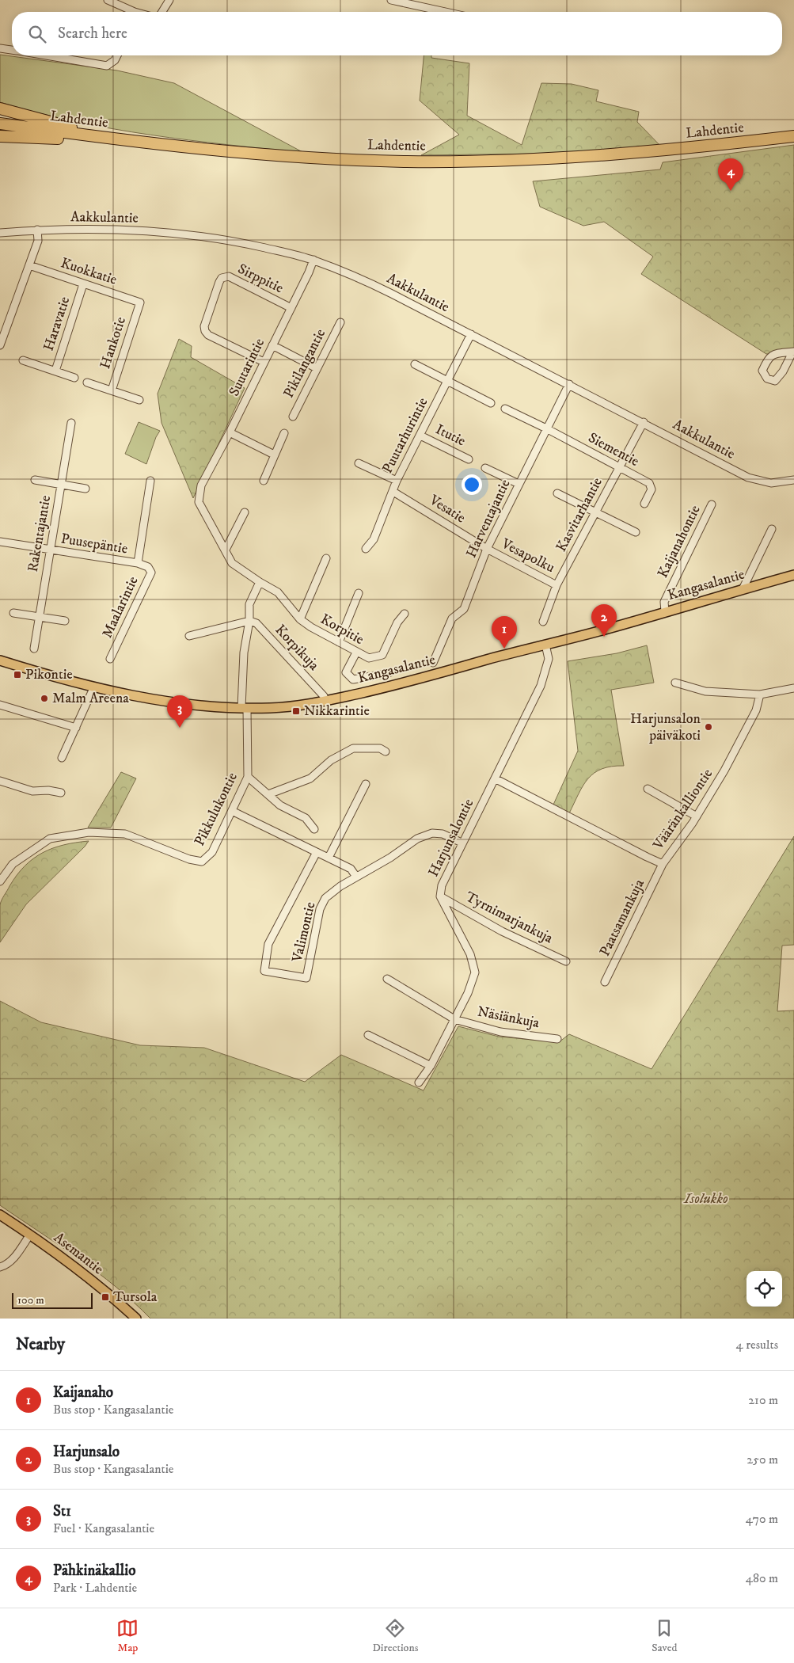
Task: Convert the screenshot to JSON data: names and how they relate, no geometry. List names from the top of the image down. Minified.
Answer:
{"streets":{"highway":["Lahdentie"],"main road":["Kangasalantie","Asemantie"],"street":["Aakkulantie","Kuokkatie","Sirppitie","Haravatie","Hankotie","Pikilangantie","Suutarintie","Puutarhurintie","Itutie","Siementie","Vesatie","Kasvitarhantie","Harventajantie","Rakentajantie","Kaijanahontie","Puusepäntie","Vesapolku","Maalarintie","Korpitie","Korpikuja","Pikkulukontie","Vääränkalliontie","Harjunsalontie","Tyrnimarjankuja","Paatsamankuja","Valimontie","Näsiänkuja"]},"crossings":[["Aakkulantie","Suutarintie"],["Aakkulantie","Puutarhurintie"],["Aakkulantie","Kasvitarhantie"],["Aakkulantie","Harventajantie"],["Kuokkatie","Haravatie"],["Kuokkatie","Hankotie"],["Sirppitie","Suutarintie"],["Suutarintie","Korpitie"],["Puutarhurintie","Itutie"],["Puutarhurintie","Vesatie"],["Siementie","Kasvitarhantie"],["Siementie","Harventajantie"],["Vesatie","Harventajantie"],["Vesatie","Vesapolku"],["Kasvitarhantie","Vesapolku"],["Harventajantie","Vesapolku"],["Rakentajantie","Puusepäntie"],["Kaijanahontie","Kangasalantie"],["Puusepäntie","Maalarintie"],["Kangasalantie","Pikkulukontie"],["Kangasalantie","Harjunsalontie"],["Vääränkalliontie","Harjunsalontie"],["Vääränkalliontie","Paatsamankuja"],["Harjunsalontie","Tyrnimarjankuja"],["Harjunsalontie","Valimontie"],["Harjunsalontie","Näsiänkuja"]],"parks":["Isolukko"],"places":{"transit":["Pikontie","Nikkarintie","Tursola"],"other":["Malm Areena","Harjunsalon päiväkoti"]},"scale_bar":"100 m","page":{"search":"Search here","pins":["4","2","1","3"],"scale":"100 m","heading":["Nearby","4 results"],"list":[{"mark":"1","name":"Kaijanaho","note":"Bus stop · Kangasalantie","value":"210 m"},{"mark":"2","name":"Harjunsalo","note":"Bus stop · Kangasalantie","value":"250 m"},{"mark":"3","name":"St1","note":"Fuel · Kangasalantie","value":"470 m"},{"mark":"4","name":"Pähkinäkallio","note":"Park · Lahdentie","value":"480 m"}],"nav":["Map","Directions","Saved"]}}
